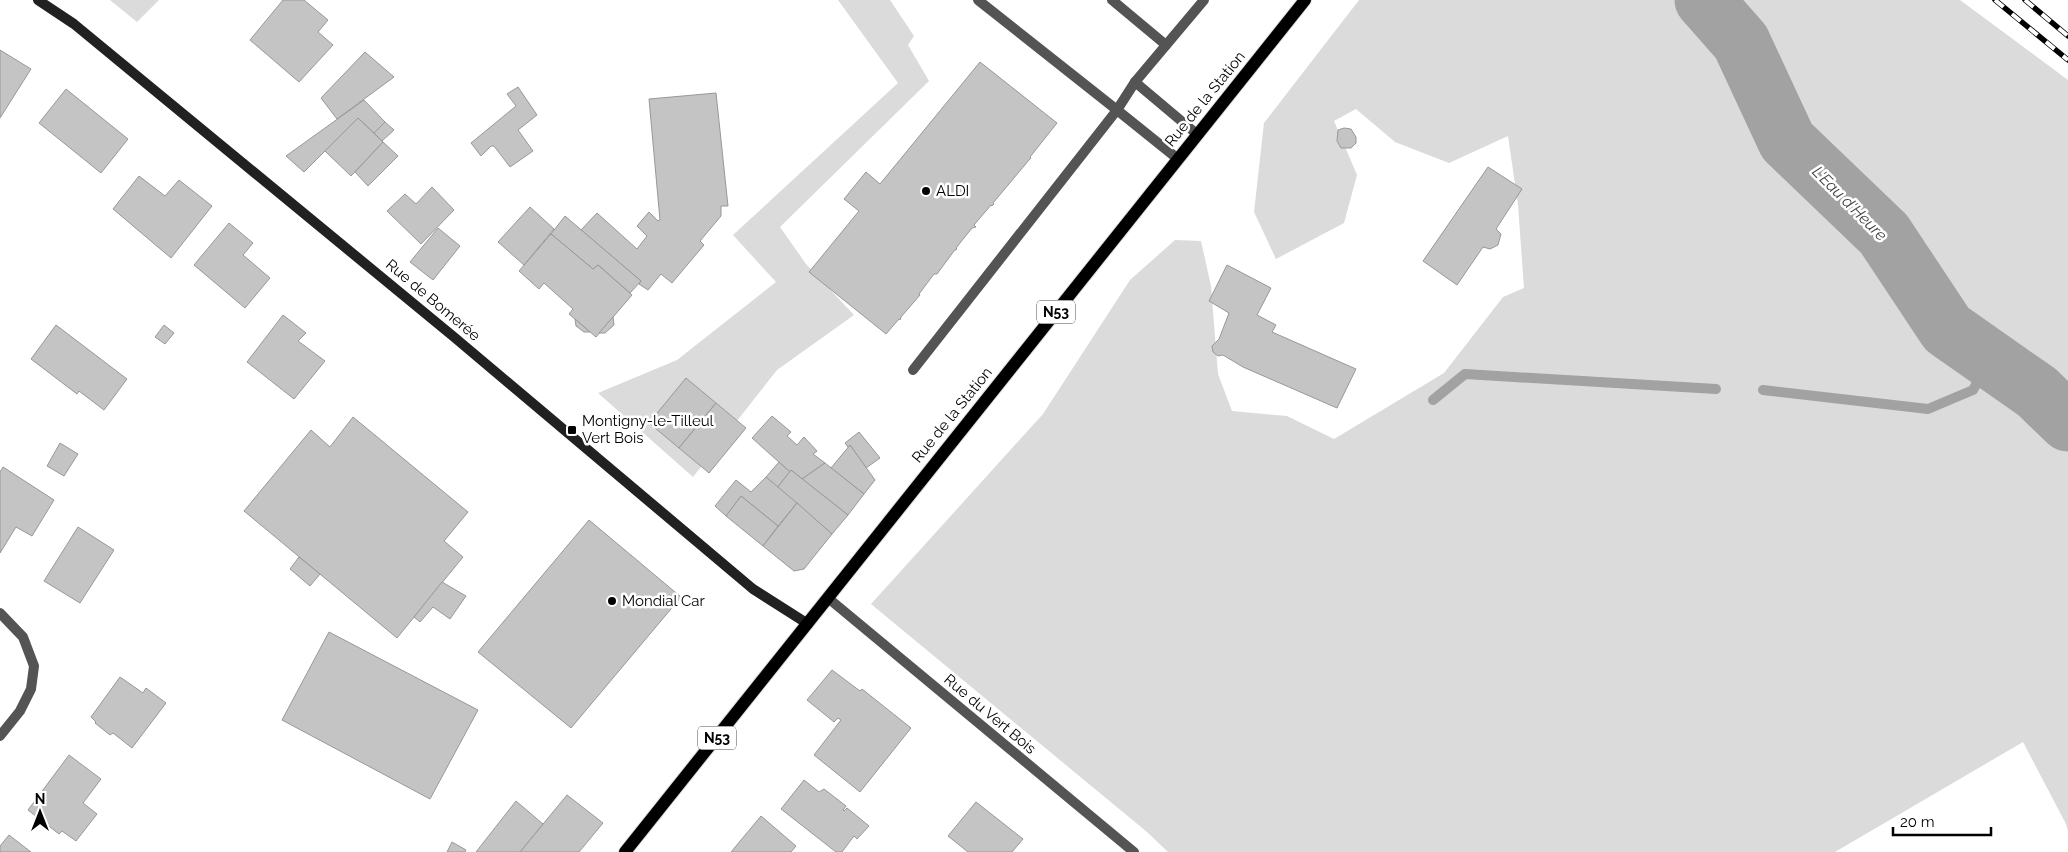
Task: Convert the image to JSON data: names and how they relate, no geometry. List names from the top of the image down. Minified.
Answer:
{"streets":{"main road":["Rue de la Station","Rue de Bomerée","N53"],"street":["Rue du Vert Bois"]},"crossings":[["Rue de la Station","Rue de Bomerée"],["Rue de la Station","Rue du Vert Bois"]],"water":["L'Eau d'Heure"],"places":{"other":["ALDI","Mondial Car"],"transit":["Montigny-le-Tilleul Vert Bois"]},"scale_bar":"20 m","north":"top"}
